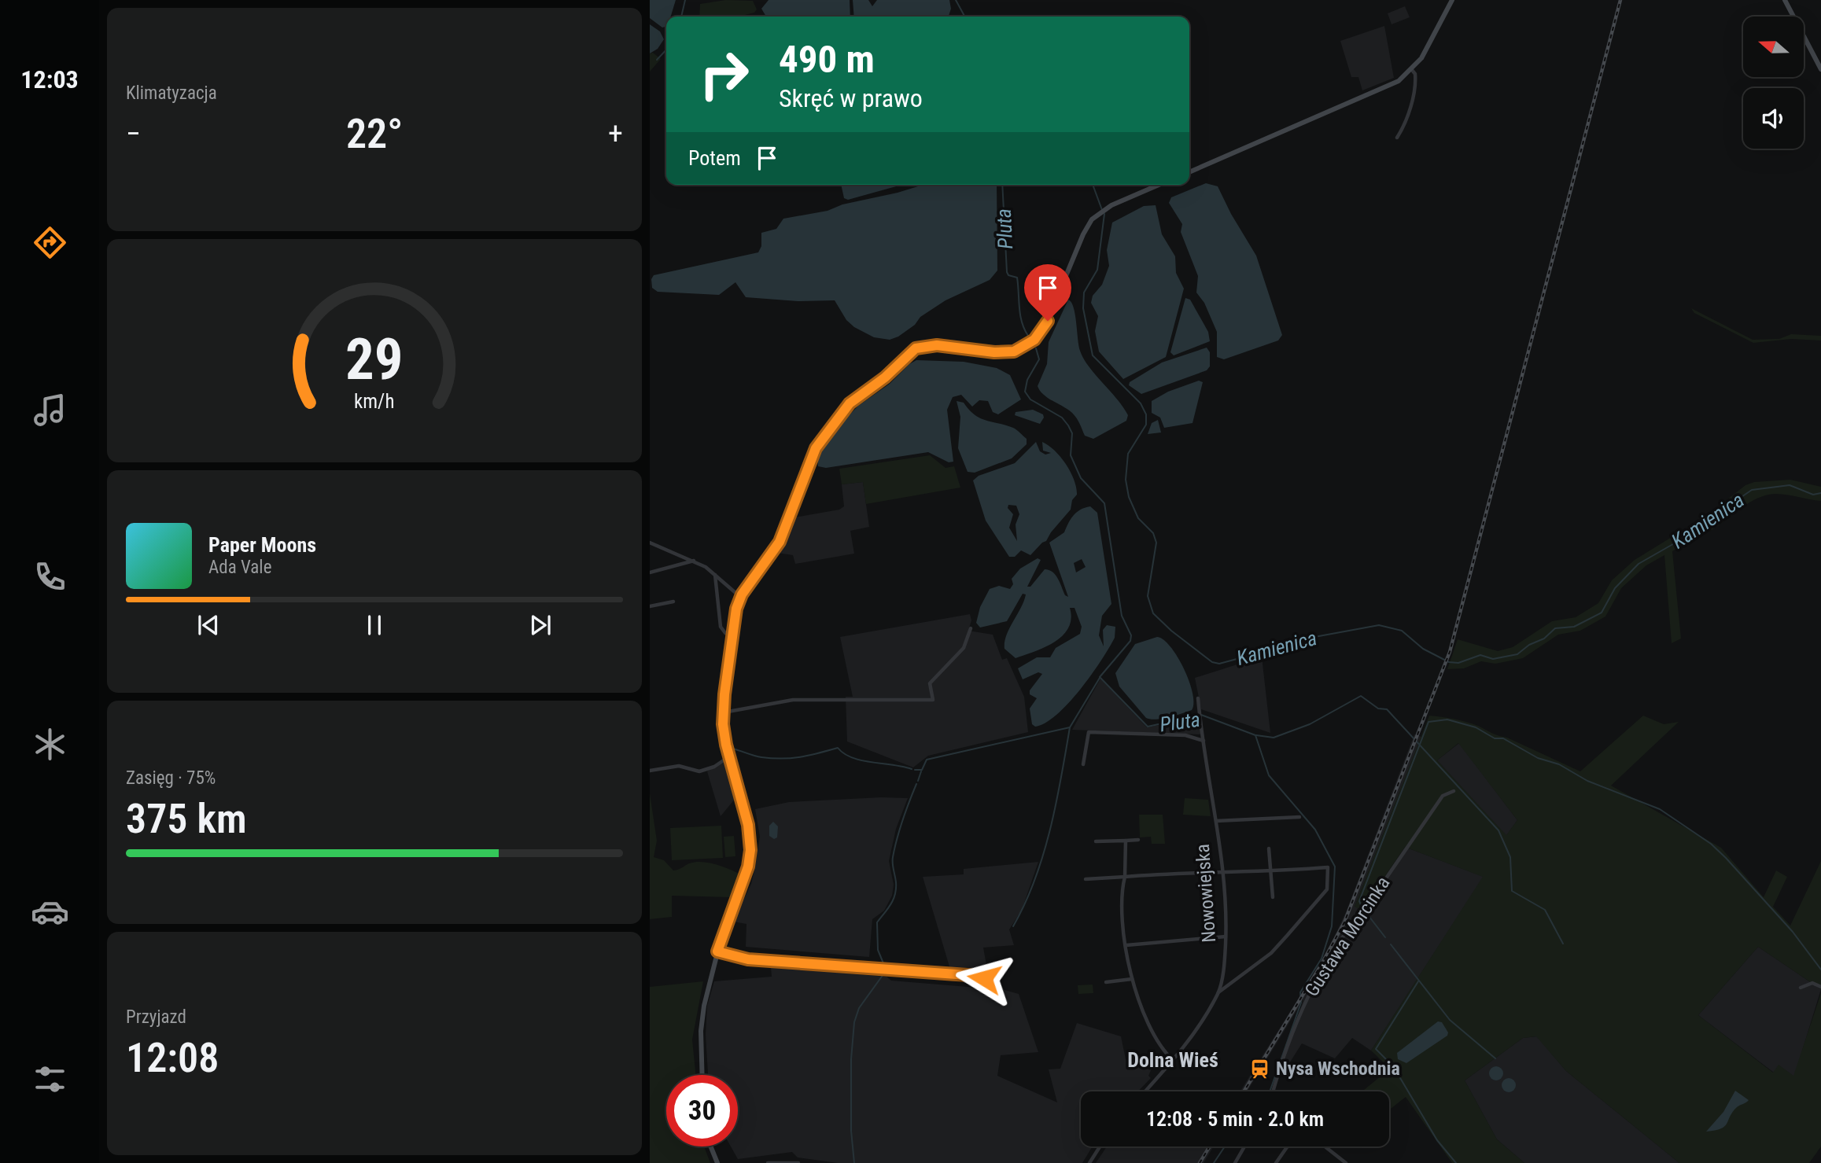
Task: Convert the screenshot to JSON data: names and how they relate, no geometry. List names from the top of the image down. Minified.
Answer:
{"streets":{"street":["Nowowiejska","Gustawa Morcinka"]},"districts":["Dolna Wieś"],"water":["Pluta","Kamienica"],"places":{"station":["Nysa Wschodnia"]},"north":"left","page":{"tabs":"12:03","tile":["Klimatyzacja",["Zasięg · 75%","375 km"],["Przyjazd","12:08"]],"turn":["490 m","Skręć w prawo"],"heat":["−","22°","+"],"then":"Potem","song":["Paper Moons","Ada Vale"],"limit":"30","trip":"12:08 · 5 min · 2.0 km","gauge":["29","km/h"]}}
